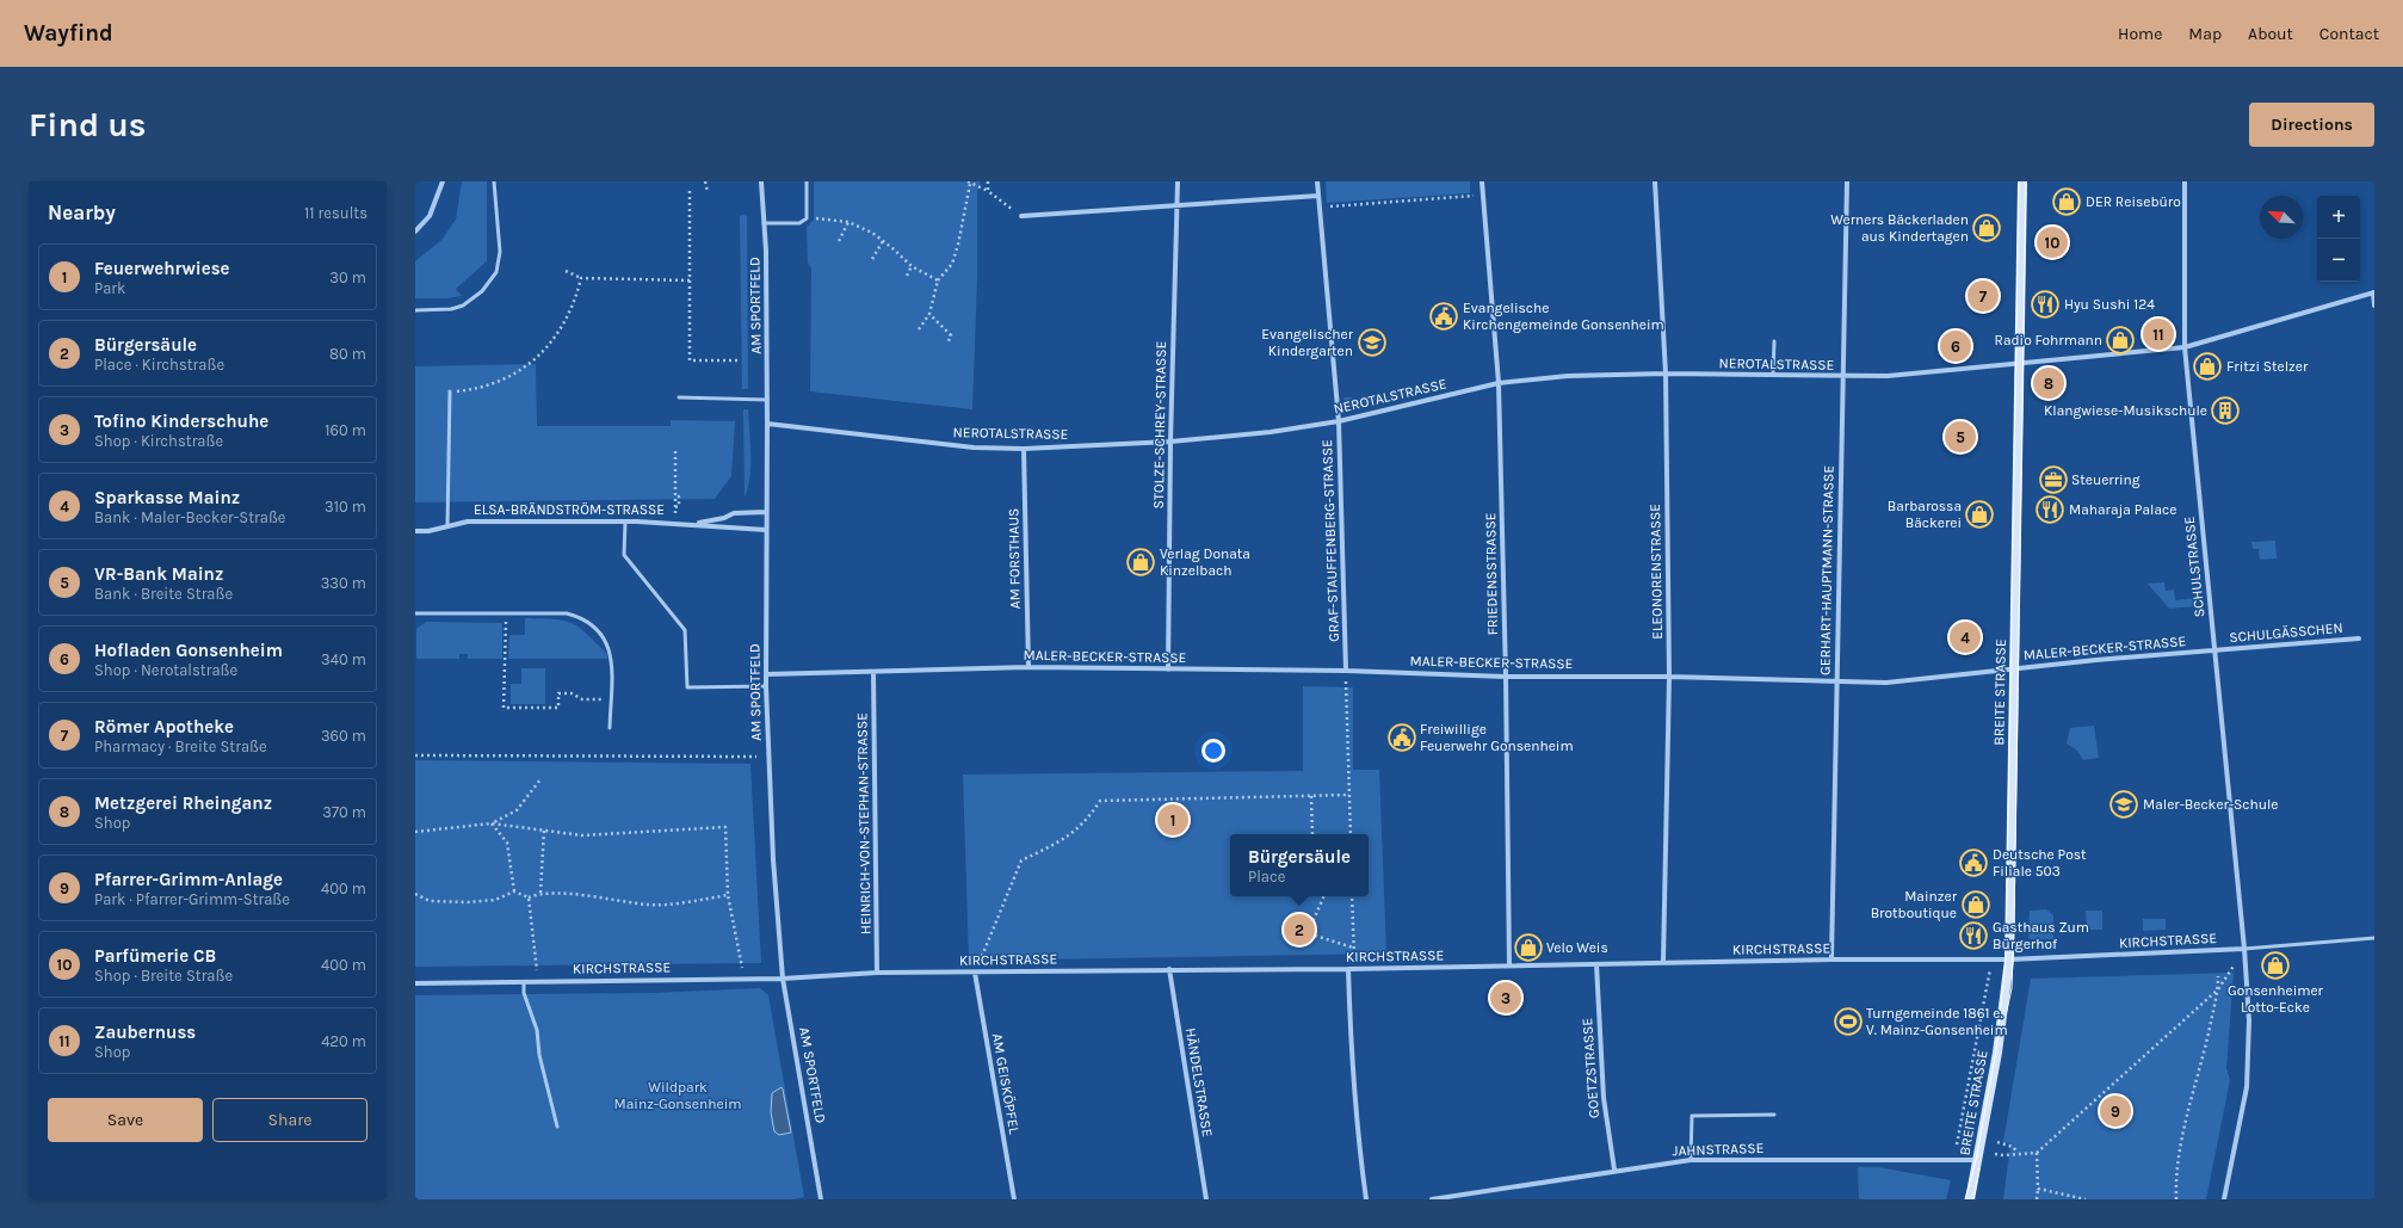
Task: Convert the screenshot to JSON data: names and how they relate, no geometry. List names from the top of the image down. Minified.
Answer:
{"streets":{"main road":["BREITE STRASSE"],"street":["AM SPORTFELD","NEROTALSTRASSE","STOLZE-SCHREY-STRASSE","ELSA-BRÄNDSTRÖM-STRASSE","GRAF-STAUFFENBERG-STRASSE","AM FORSTHAUS","SCHULSTRASSE","GERHART-HAUPTMANN-STRASSE","ELEONORENSTRASSE","FRIEDENSSTRASSE","SCHULGÄSSCHEN","MALER-BECKER-STRASSE","HEINRICH-VON-STEPHAN-STRASSE","KIRCHSTRASSE","GOETZSTRASSE","HÄNDELSTRASSE","AM GEISKÖPFEL","JAHNSTRASSE"]},"crossings":[["AM SPORTFELD","NEROTALSTRASSE"],["AM SPORTFELD","ELSA-BRÄNDSTRÖM-STRASSE"],["AM SPORTFELD","MALER-BECKER-STRASSE"],["AM SPORTFELD","KIRCHSTRASSE"],["NEROTALSTRASSE","STOLZE-SCHREY-STRASSE"],["NEROTALSTRASSE","GRAF-STAUFFENBERG-STRASSE"],["NEROTALSTRASSE","AM FORSTHAUS"],["NEROTALSTRASSE","SCHULSTRASSE"],["NEROTALSTRASSE","GERHART-HAUPTMANN-STRASSE"],["NEROTALSTRASSE","ELEONORENSTRASSE"],["NEROTALSTRASSE","FRIEDENSSTRASSE"],["NEROTALSTRASSE","BREITE STRASSE"],["STOLZE-SCHREY-STRASSE","MALER-BECKER-STRASSE"],["GRAF-STAUFFENBERG-STRASSE","MALER-BECKER-STRASSE"],["AM FORSTHAUS","MALER-BECKER-STRASSE"],["SCHULSTRASSE","SCHULGÄSSCHEN"],["SCHULSTRASSE","MALER-BECKER-STRASSE"],["SCHULSTRASSE","KIRCHSTRASSE"],["GERHART-HAUPTMANN-STRASSE","MALER-BECKER-STRASSE"],["GERHART-HAUPTMANN-STRASSE","KIRCHSTRASSE"],["ELEONORENSTRASSE","MALER-BECKER-STRASSE"],["ELEONORENSTRASSE","KIRCHSTRASSE"],["FRIEDENSSTRASSE","MALER-BECKER-STRASSE"],["FRIEDENSSTRASSE","KIRCHSTRASSE"],["SCHULGÄSSCHEN","MALER-BECKER-STRASSE"],["MALER-BECKER-STRASSE","BREITE STRASSE"],["MALER-BECKER-STRASSE","HEINRICH-VON-STEPHAN-STRASSE"],["BREITE STRASSE","KIRCHSTRASSE"],["BREITE STRASSE","JAHNSTRASSE"],["HEINRICH-VON-STEPHAN-STRASSE","KIRCHSTRASSE"],["KIRCHSTRASSE","GOETZSTRASSE"],["KIRCHSTRASSE","HÄNDELSTRASSE"],["KIRCHSTRASSE","AM GEISKÖPFEL"],["GOETZSTRASSE","JAHNSTRASSE"]],"parks":["Wildpark Mainz-Gonsenheim"],"places":{"shop":["DER Reisebüro","Werners Bäckerladen aus Kindertagen","Radio Fohrmann","Fritzi Stelzer","Barbarossa Bäckerei","Verlag Donata Kinzelbach","Mainzer Brotboutique","Velo Weis","Gonsenheimer Lotto-Ecke"],"restaurant":["Hyu Sushi 124","Maharaja Palace","Gasthaus Zum Bürgerhof"],"public building":["Evangelische Kirchengemeinde Gonsenheim","Freiwillige Feuerwehr Gonsenheim","Deutsche Post Filiale 503"],"school or university":["Evangelischer Kindergarten","Maler-Becker-Schule"],"building":["Klangwiese-Musikschule"],"office":["Steuerring"],"sports":["Turngemeinde 1861 e. V. Mainz-Gonsenheim"]},"north":"top left","page":{"header":"Wayfind","nav":["Home","Map","About","Contact"],"buttons":["Directions",["Save","Share"]],"title":"Find us","heading":["Nearby","11 results"],"map_buttons":["+","−"],"pins":["10","7","11","6","8","5","4","1","2","3","9"],"list":[{"mark":"1","name":"Feuerwehrwiese","note":"Park","value":"30 m"},{"mark":"2","name":"Bürgersäule","note":"Place · Kirchstraße","value":"80 m"},{"mark":"3","name":"Tofino Kinderschuhe","note":"Shop · Kirchstraße","value":"160 m"},{"mark":"4","name":"Sparkasse Mainz","note":"Bank · Maler-Becker-Straße","value":"310 m"},{"mark":"5","name":"VR-Bank Mainz","note":"Bank · Breite Straße","value":"330 m"},{"mark":"6","name":"Hofladen Gonsenheim","note":"Shop · Nerotalstraße","value":"340 m"},{"mark":"7","name":"Römer Apotheke","note":"Pharmacy · Breite Straße","value":"360 m"},{"mark":"8","name":"Metzgerei Rheinganz","note":"Shop","value":"370 m"},{"mark":"9","name":"Pfarrer-Grimm-Anlage","note":"Park · Pfarrer-Grimm-Straße","value":"400 m"},{"mark":"10","name":"Parfümerie CB","note":"Shop · Breite Straße","value":"400 m"},{"mark":"11","name":"Zaubernuss","note":"Shop","value":"420 m"}],"popup":["Bürgersäule","Place"]}}
